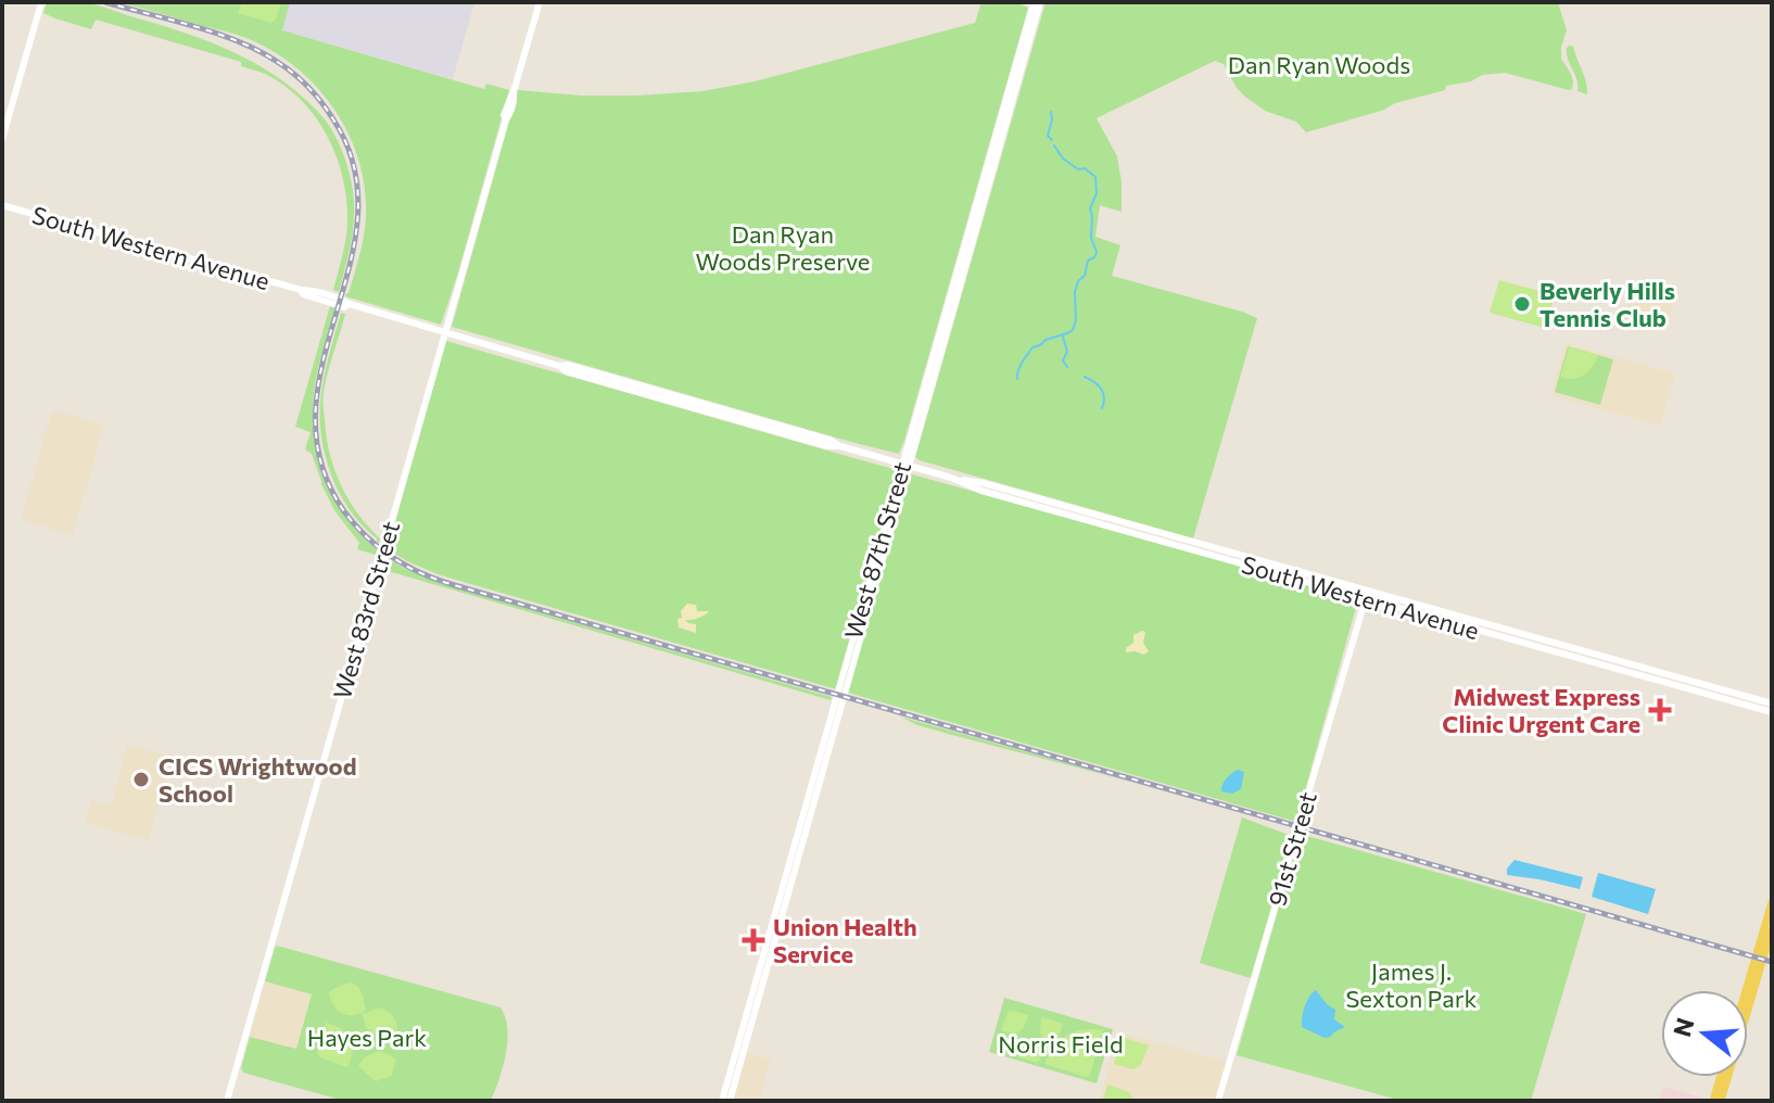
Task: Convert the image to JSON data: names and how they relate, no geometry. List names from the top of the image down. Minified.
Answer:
{"streets":{"main road":["South Western Avenue","West 87th Street","West 83rd Street","91st Street"]},"crossings":[["South Western Avenue","West 87th Street"],["South Western Avenue","West 83rd Street"],["South Western Avenue","91st Street"]],"parks":["Dan Ryan Woods","Dan Ryan Woods Preserve","James J. Sexton Park","Hayes Park","Norris Field"],"places":{"other":["Beverly Hills Tennis Club","CICS Wrightwood School"],"health":["Midwest Express Clinic Urgent Care","Union Health Service"]},"north":"left"}
